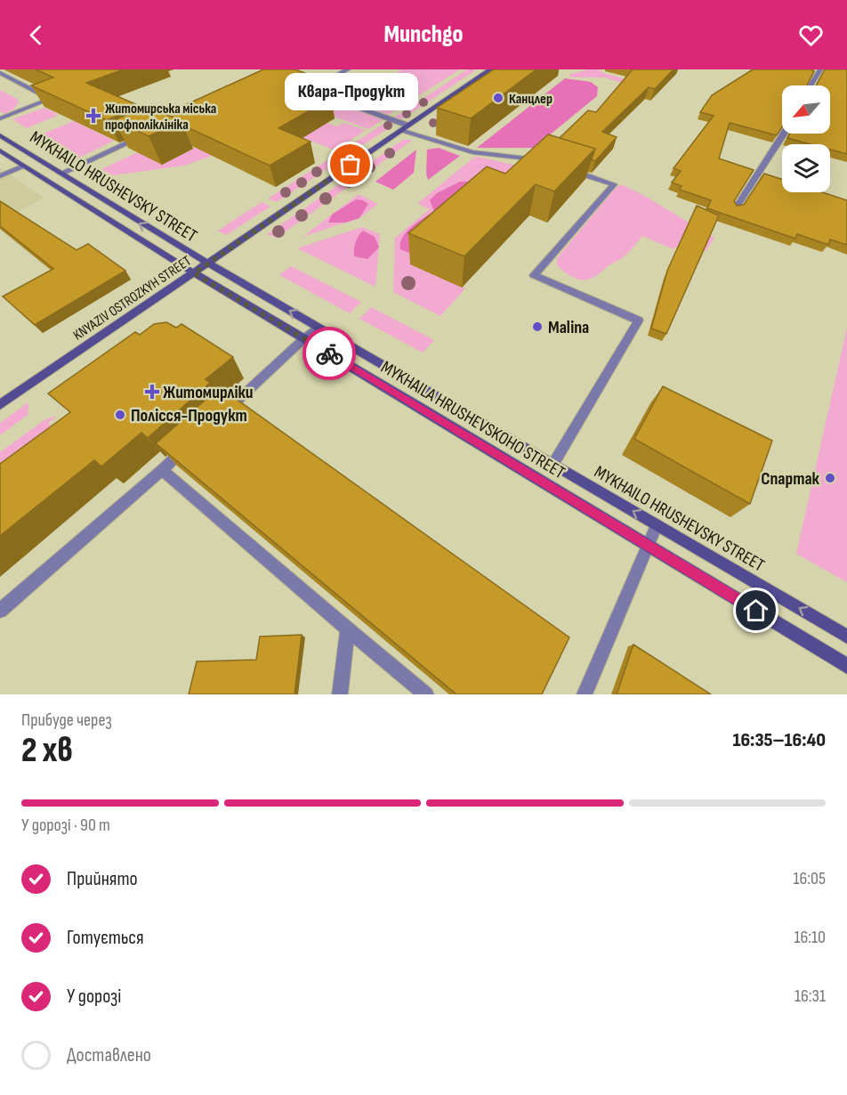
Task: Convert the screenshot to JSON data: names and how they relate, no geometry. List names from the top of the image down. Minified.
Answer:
{"streets":{"main road":["MYKHAILO HRUSHEVSKY STREET","KNYAZIV OSTROZKYH STREET","MYKHAILA HRUSHEVSKOHO STREET"]},"crossings":[["MYKHAILO HRUSHEVSKY STREET","KNYAZIV OSTROZKYH STREET"],["KNYAZIV OSTROZKYH STREET","MYKHAILA HRUSHEVSKOHO STREET"]],"one_way":["MYKHAILO HRUSHEVSKY STREET"],"places":{"other":["Канцлер","Квара-Продукт","Malina","Полісся-Продукт","Спартак"],"health":["Житомирська міська профполіклініка","Житомирліки"]},"north":"bottom left","page":{"header":"Munchgo","bubble":"Квара-Продукт","heading":["2 хв","Прибуде через","16:35–16:40"],"bar":"У дорозі · 90 m","list":[["Прийнято","16:05"],["Готується","16:10"],["У дорозі","16:31"],"Доставлено"]}}
